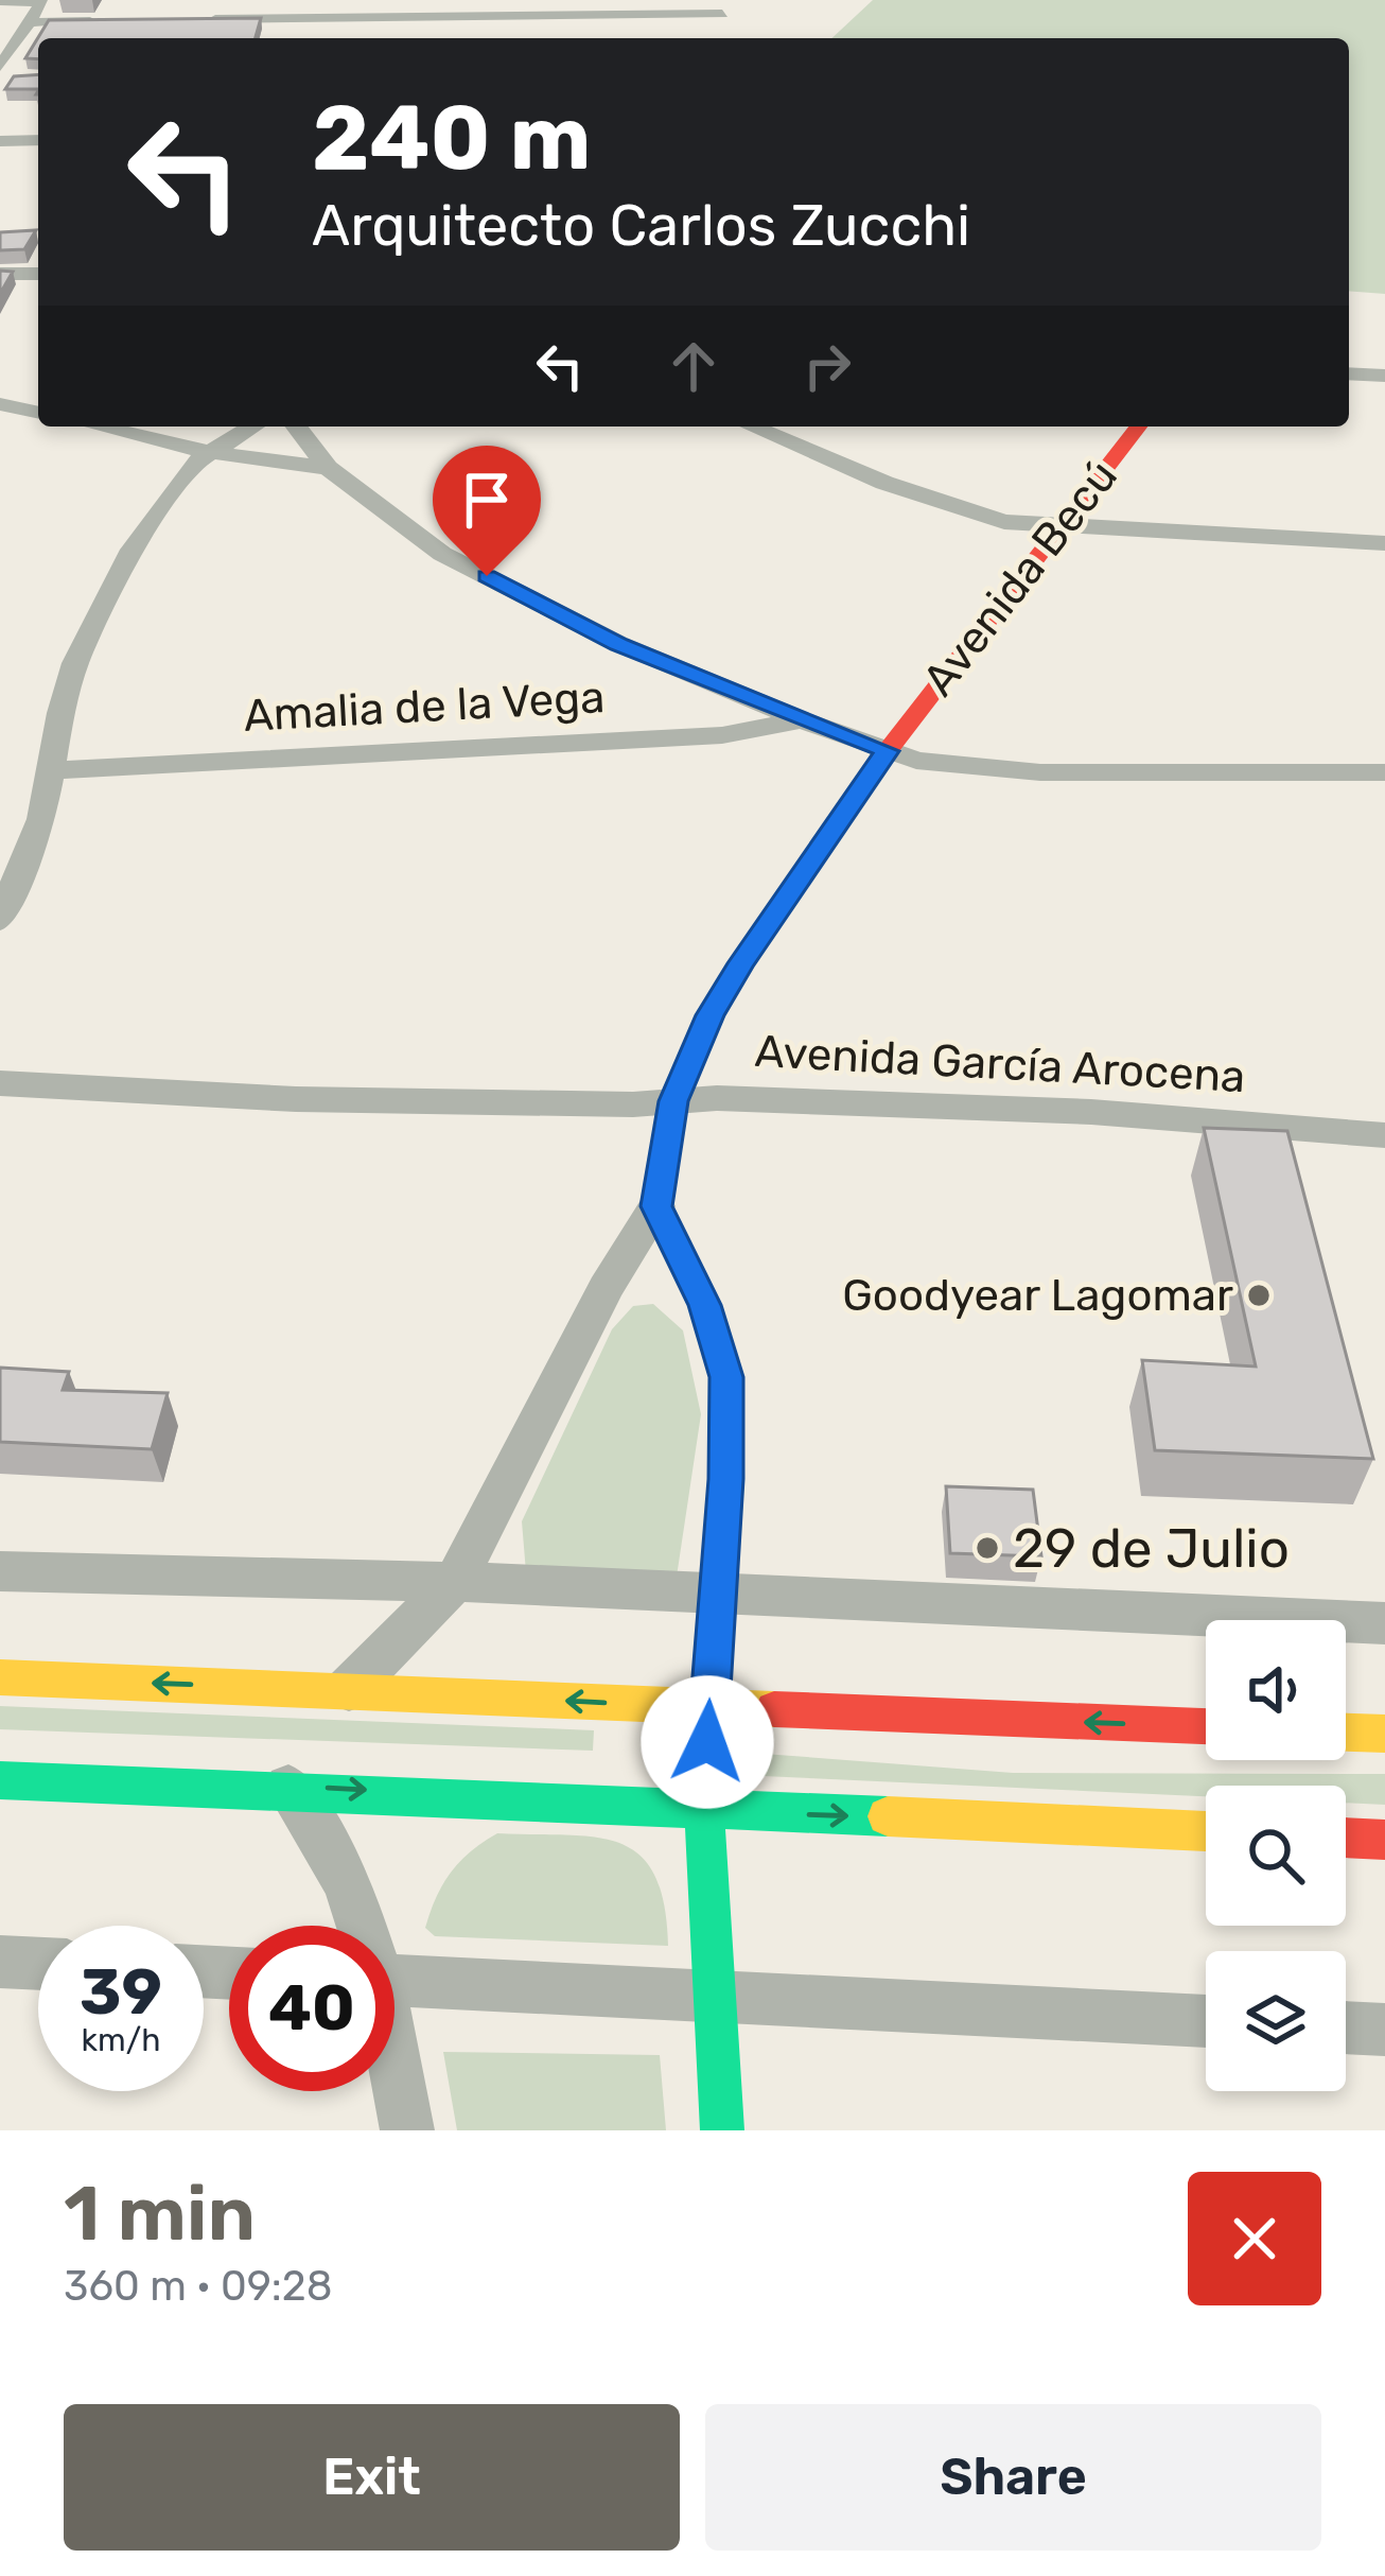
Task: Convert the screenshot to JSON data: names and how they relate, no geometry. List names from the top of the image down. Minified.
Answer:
{"streets":{"street":["Avenida Becú","Amalia de la Vega","Avenida García Arocena"]},"crossings":[["Avenida Becú","Avenida García Arocena"]],"places":["Goodyear Lagomar","29 de Julio"],"page":{"turn":["240 m","Arquitecto Carlos Zucchi"],"speed":"39 km/h","limit":"40","heading":["1 min","360 m · 09:28"],"buttons":["Exit","Share"]}}
